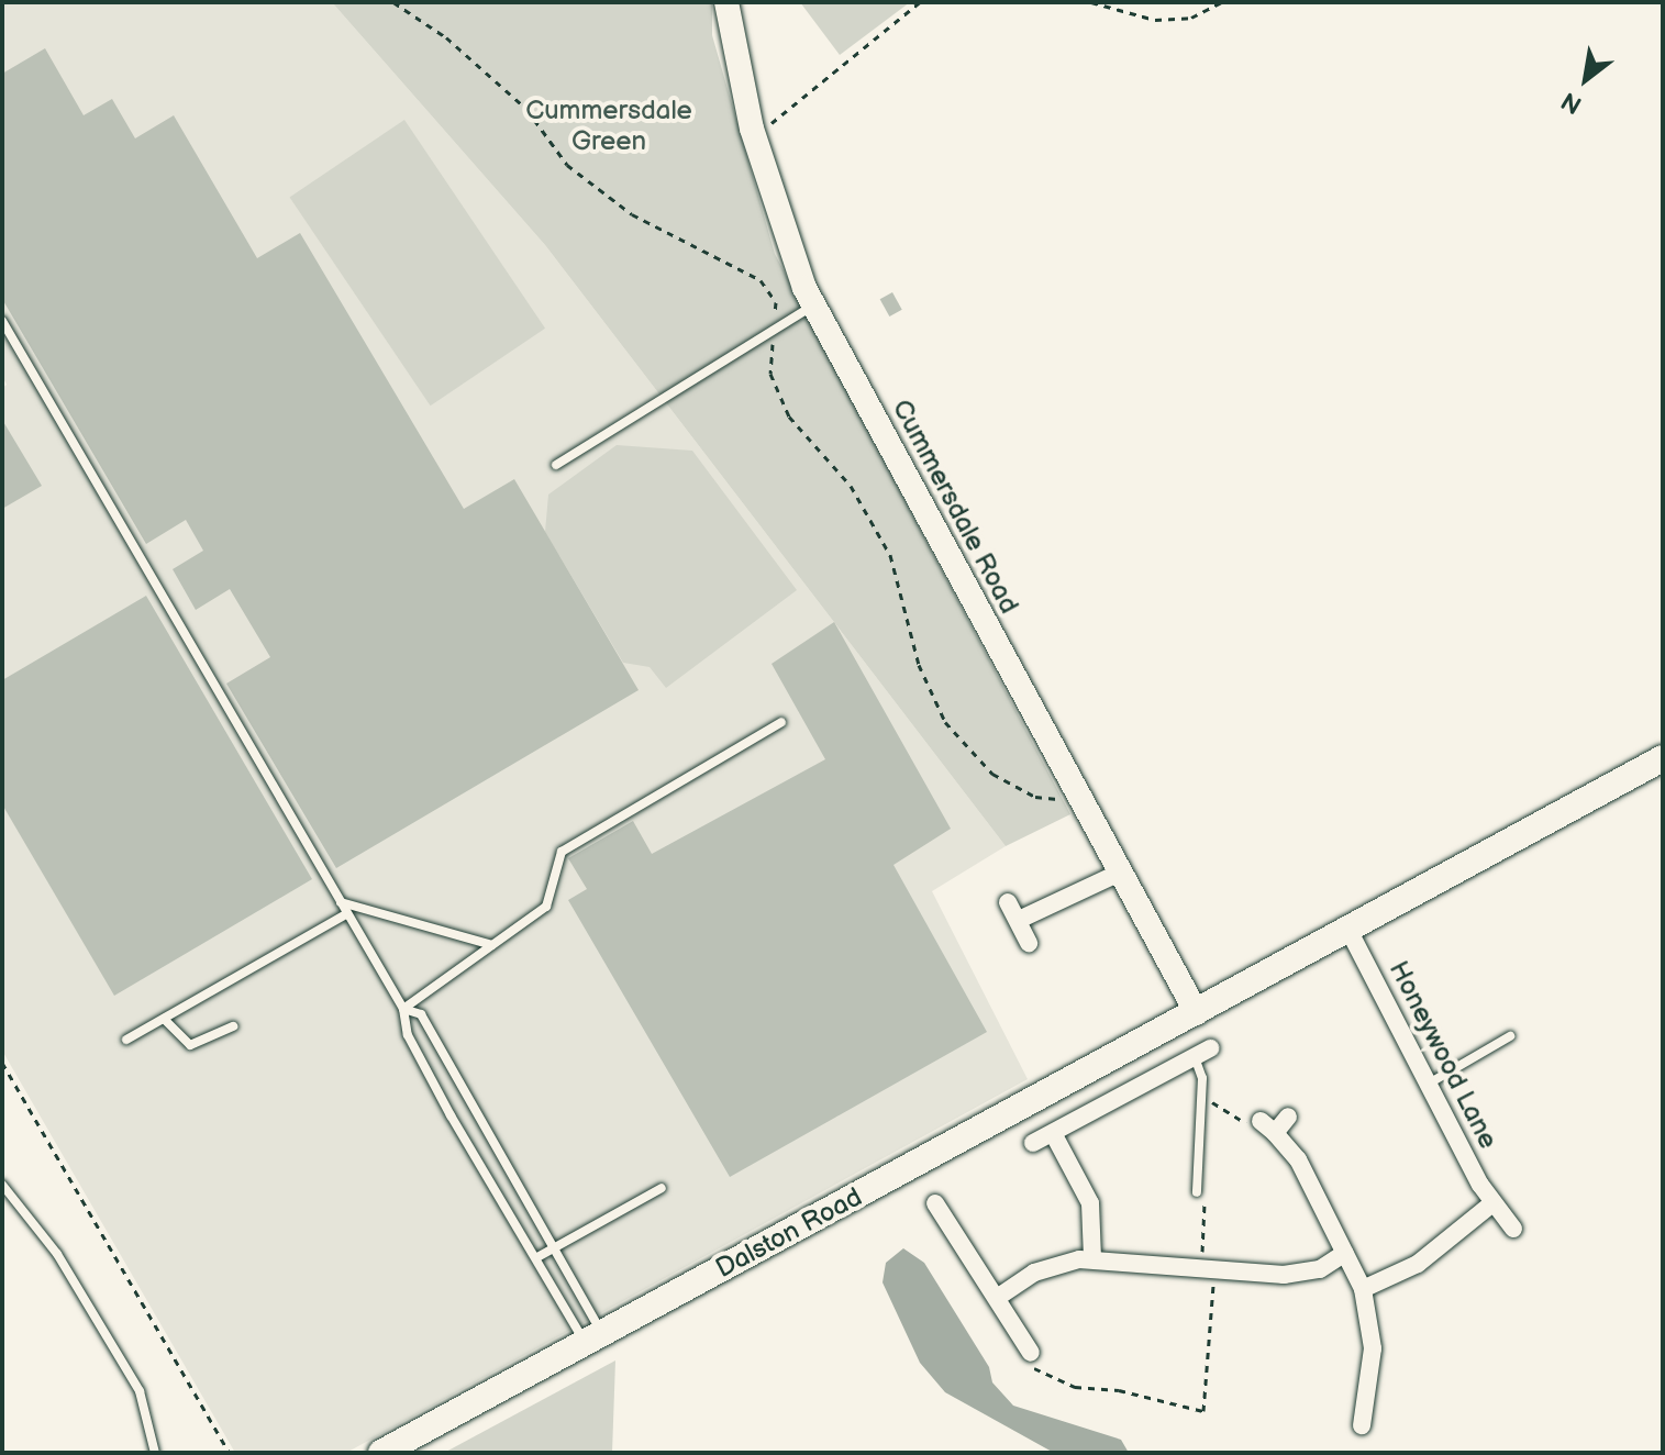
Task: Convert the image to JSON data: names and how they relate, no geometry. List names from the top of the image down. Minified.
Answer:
{"streets":{"main road":["Dalston Road"],"street":["Cummersdale Road","Honeywood Lane"]},"crossings":[["Cummersdale Road","Dalston Road"],["Honeywood Lane","Dalston Road"]],"parks":["Cummersdale Green"],"north":"bottom left"}
